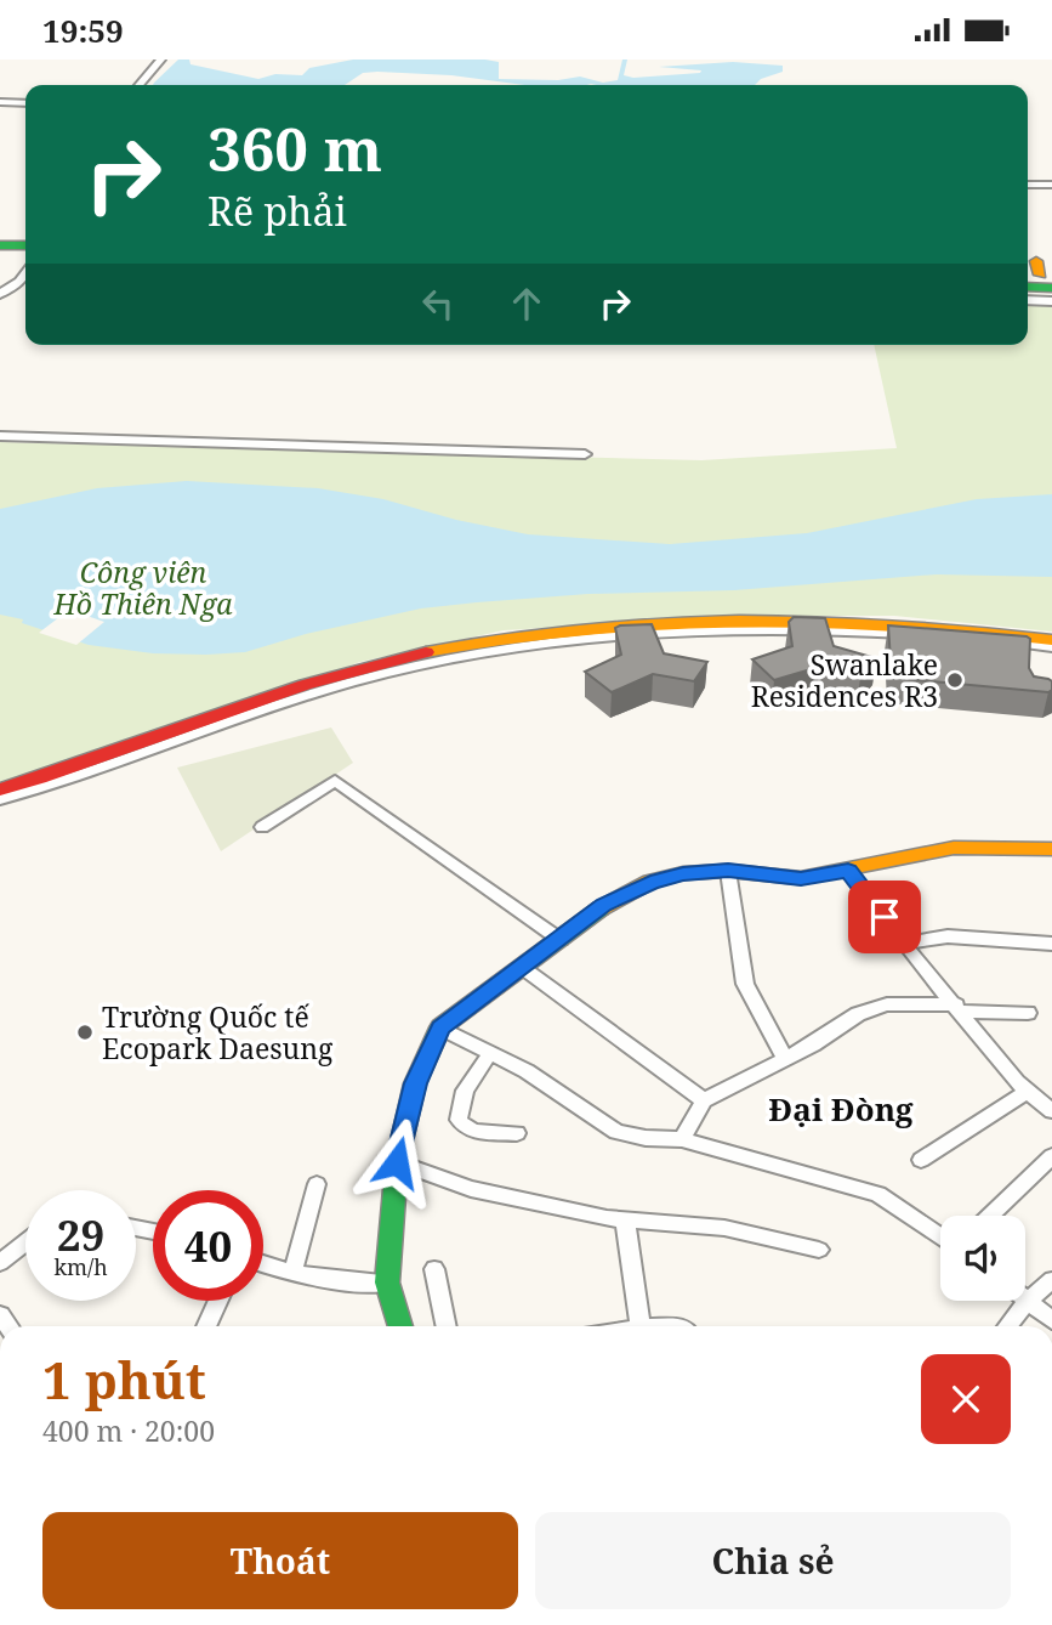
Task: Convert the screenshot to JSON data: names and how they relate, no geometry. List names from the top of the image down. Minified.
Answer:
{"districts":["Đại Đòng"],"parks":["Công viên Hồ Thiên Nga"],"places":["Swanlake Residences R3","Trường Quốc tế Ecopark Daesung"],"page":{"status":"19:59","turn":["360 m","Rẽ phải"],"speed":"29 km/h","limit":"40","heading":["1 phút","400 m · 20:00"],"buttons":["Thoát","Chia sẻ"]}}
